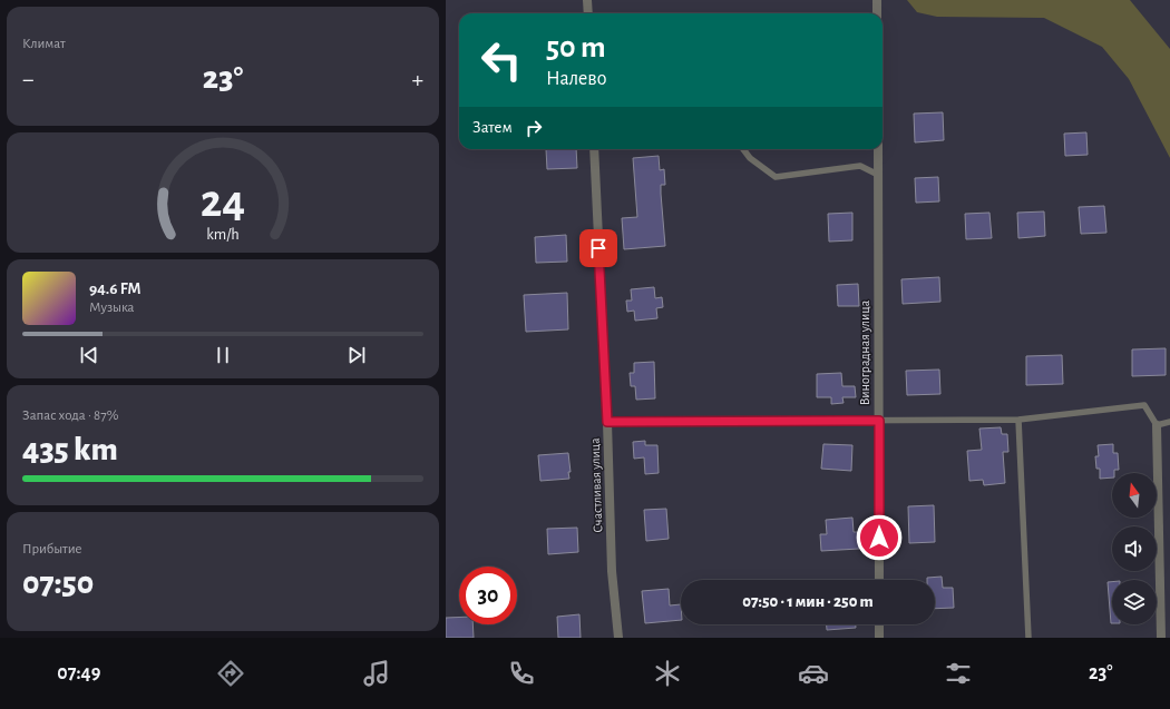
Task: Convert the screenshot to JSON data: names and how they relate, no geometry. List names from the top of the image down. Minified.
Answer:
{"streets":{"street":["Виноградная улица","Счастливая улица"]},"north":"top","page":{"tile":["Климат",["Запас хода · 87%","435 km"],["Прибытие","07:50"]],"turn":["50 m","Налево"],"heat":["−","23°","+"],"then":"Затем","song":["94.6 FM","Музыка"],"limit":"30","trip":"07:50 · 1 мин · 250 m","tabs":["07:49","23°"],"gauge":["24","km/h"]}}
